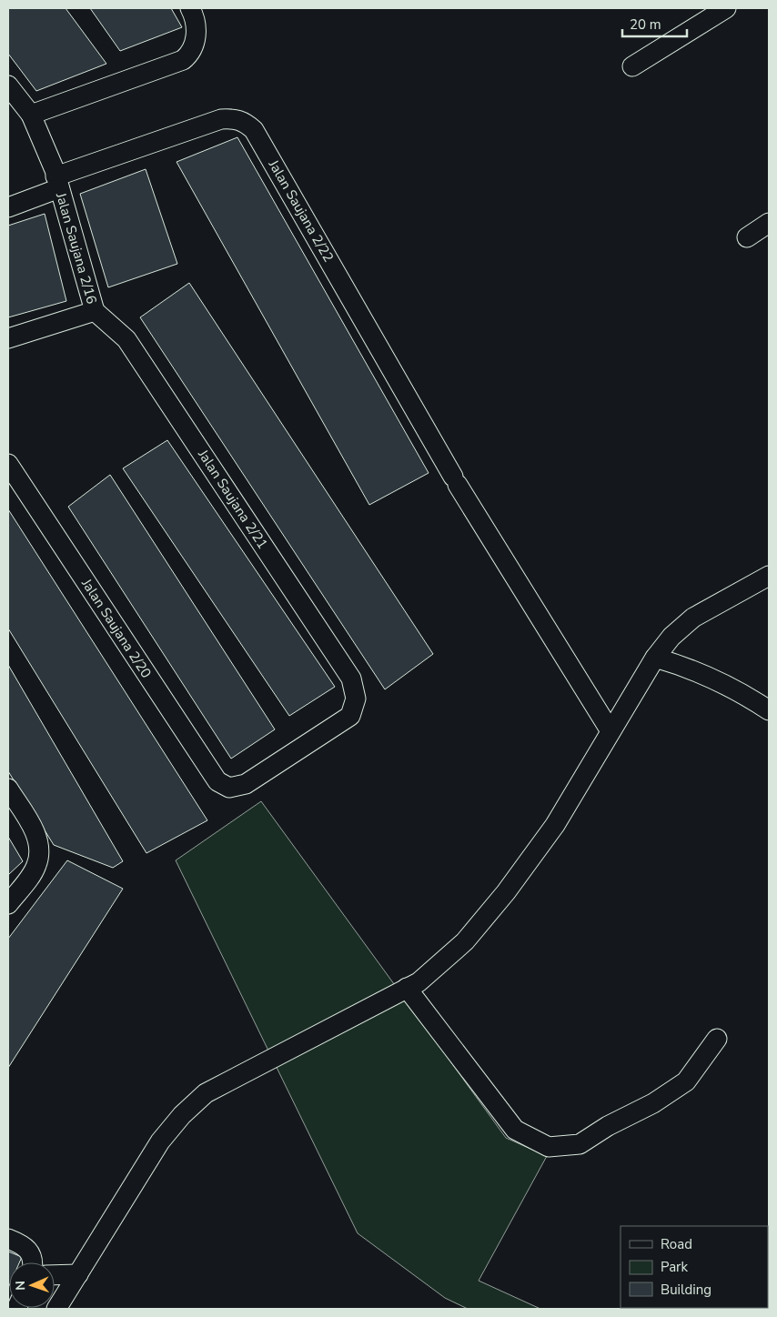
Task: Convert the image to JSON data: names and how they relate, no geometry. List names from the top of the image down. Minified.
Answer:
{"streets":{"street":["Jalan Saujana 2/22","Jalan Saujana 2/16","Jalan Saujana 2/21","Jalan Saujana 2/20"]},"crossings":[["Jalan Saujana 2/22","Jalan Saujana 2/16"],["Jalan Saujana 2/16","Jalan Saujana 2/21"],["Jalan Saujana 2/21","Jalan Saujana 2/20"]],"legend":["Road","Park","Building"],"scale_bar":"20 m","north":"left"}
